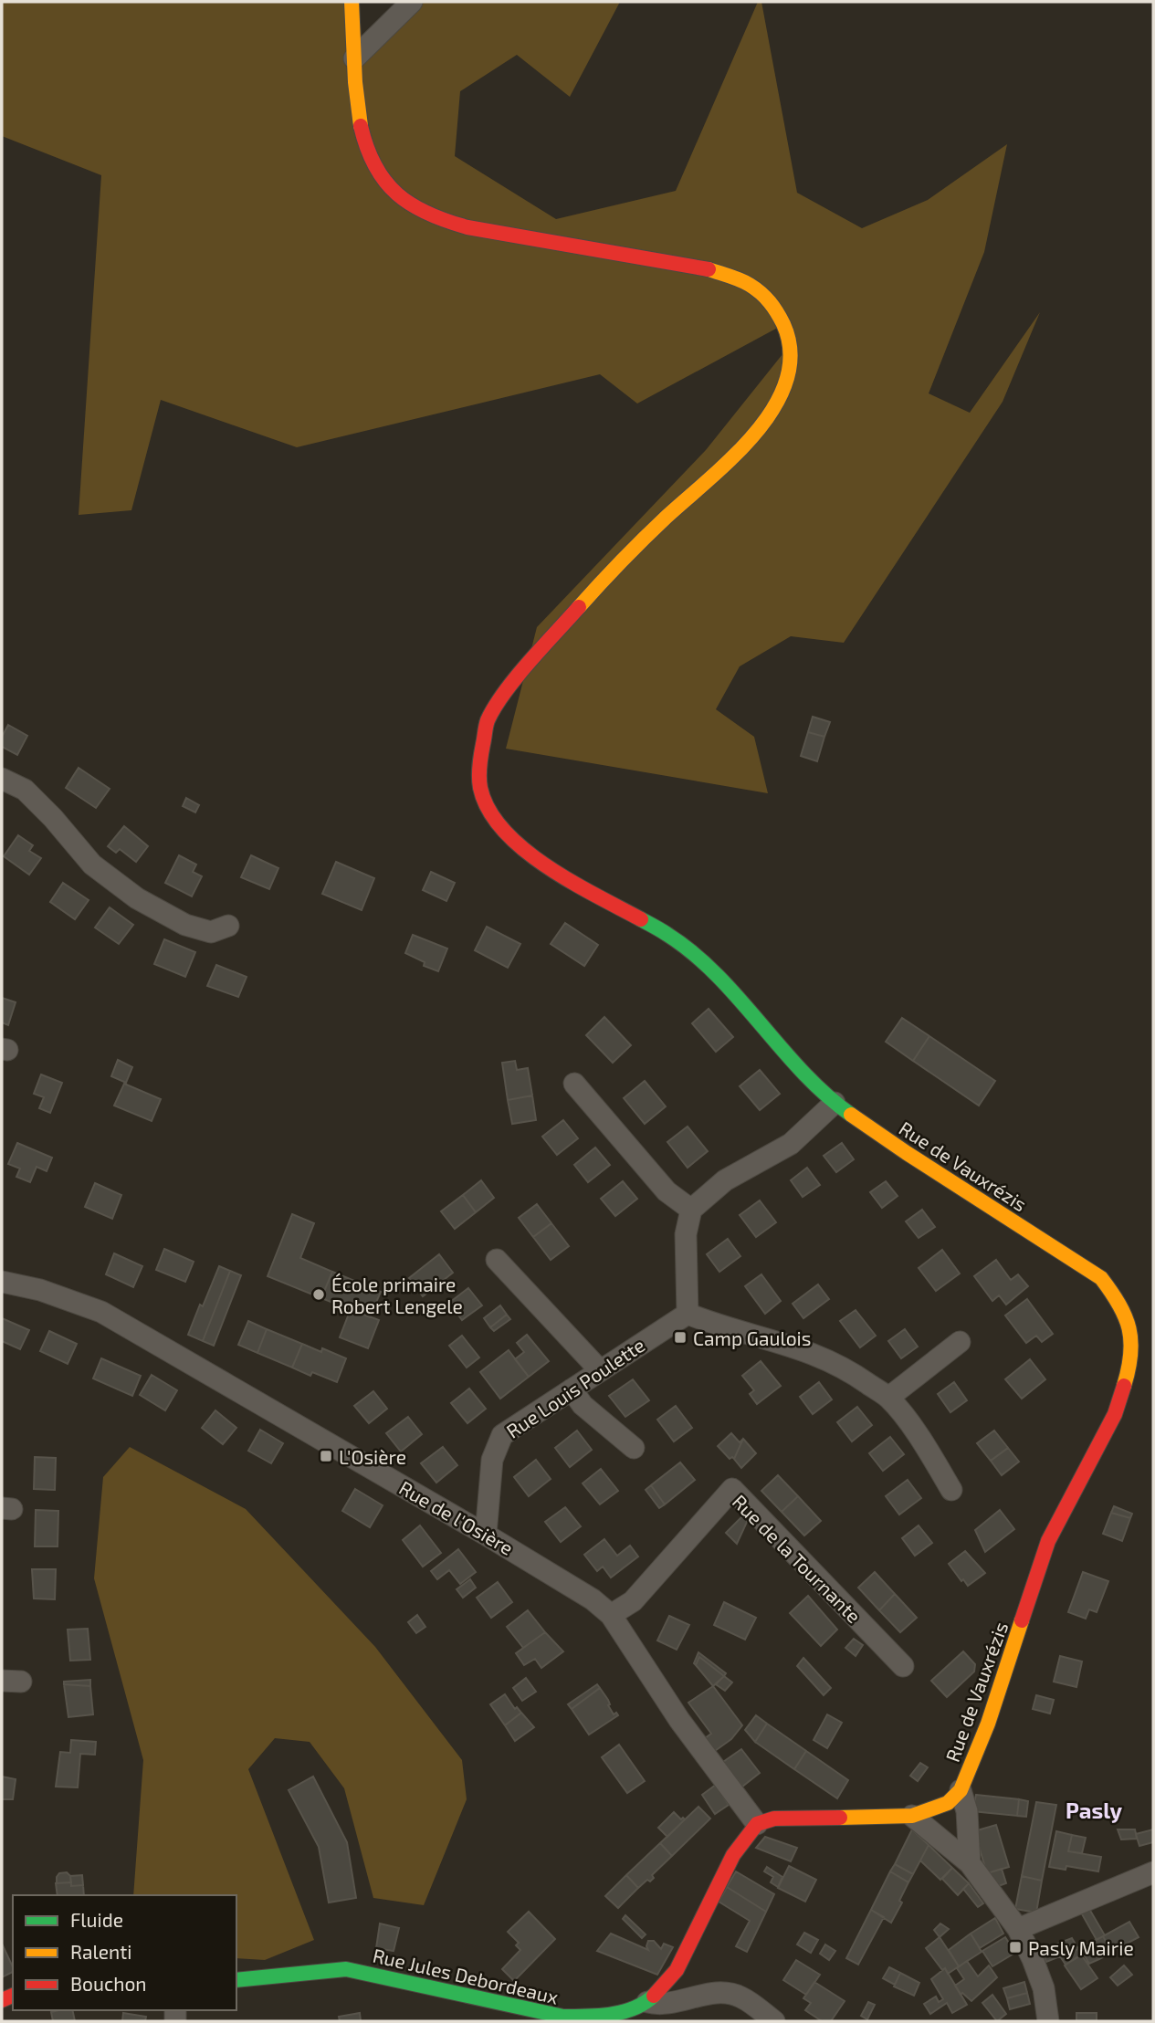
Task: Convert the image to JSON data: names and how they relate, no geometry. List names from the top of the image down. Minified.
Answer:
{"streets":{"street":["Rue de Vauxrézis","Rue Louis Poulette","Rue de l'Osière","Rue de la Tournante","Rue Jules Debordeaux"]},"crossings":[["Rue Louis Poulette","Rue de l'Osière"],["Rue de l'Osière","Rue de la Tournante"],["Rue de l'Osière","Rue Jules Debordeaux"]],"districts":["Pasly"],"places":{"other":["École primaire Robert Lengele"],"transit":["Camp Gaulois","L'Osière","Pasly Mairie"]},"legend":["Fluide","Ralenti","Bouchon"]}
